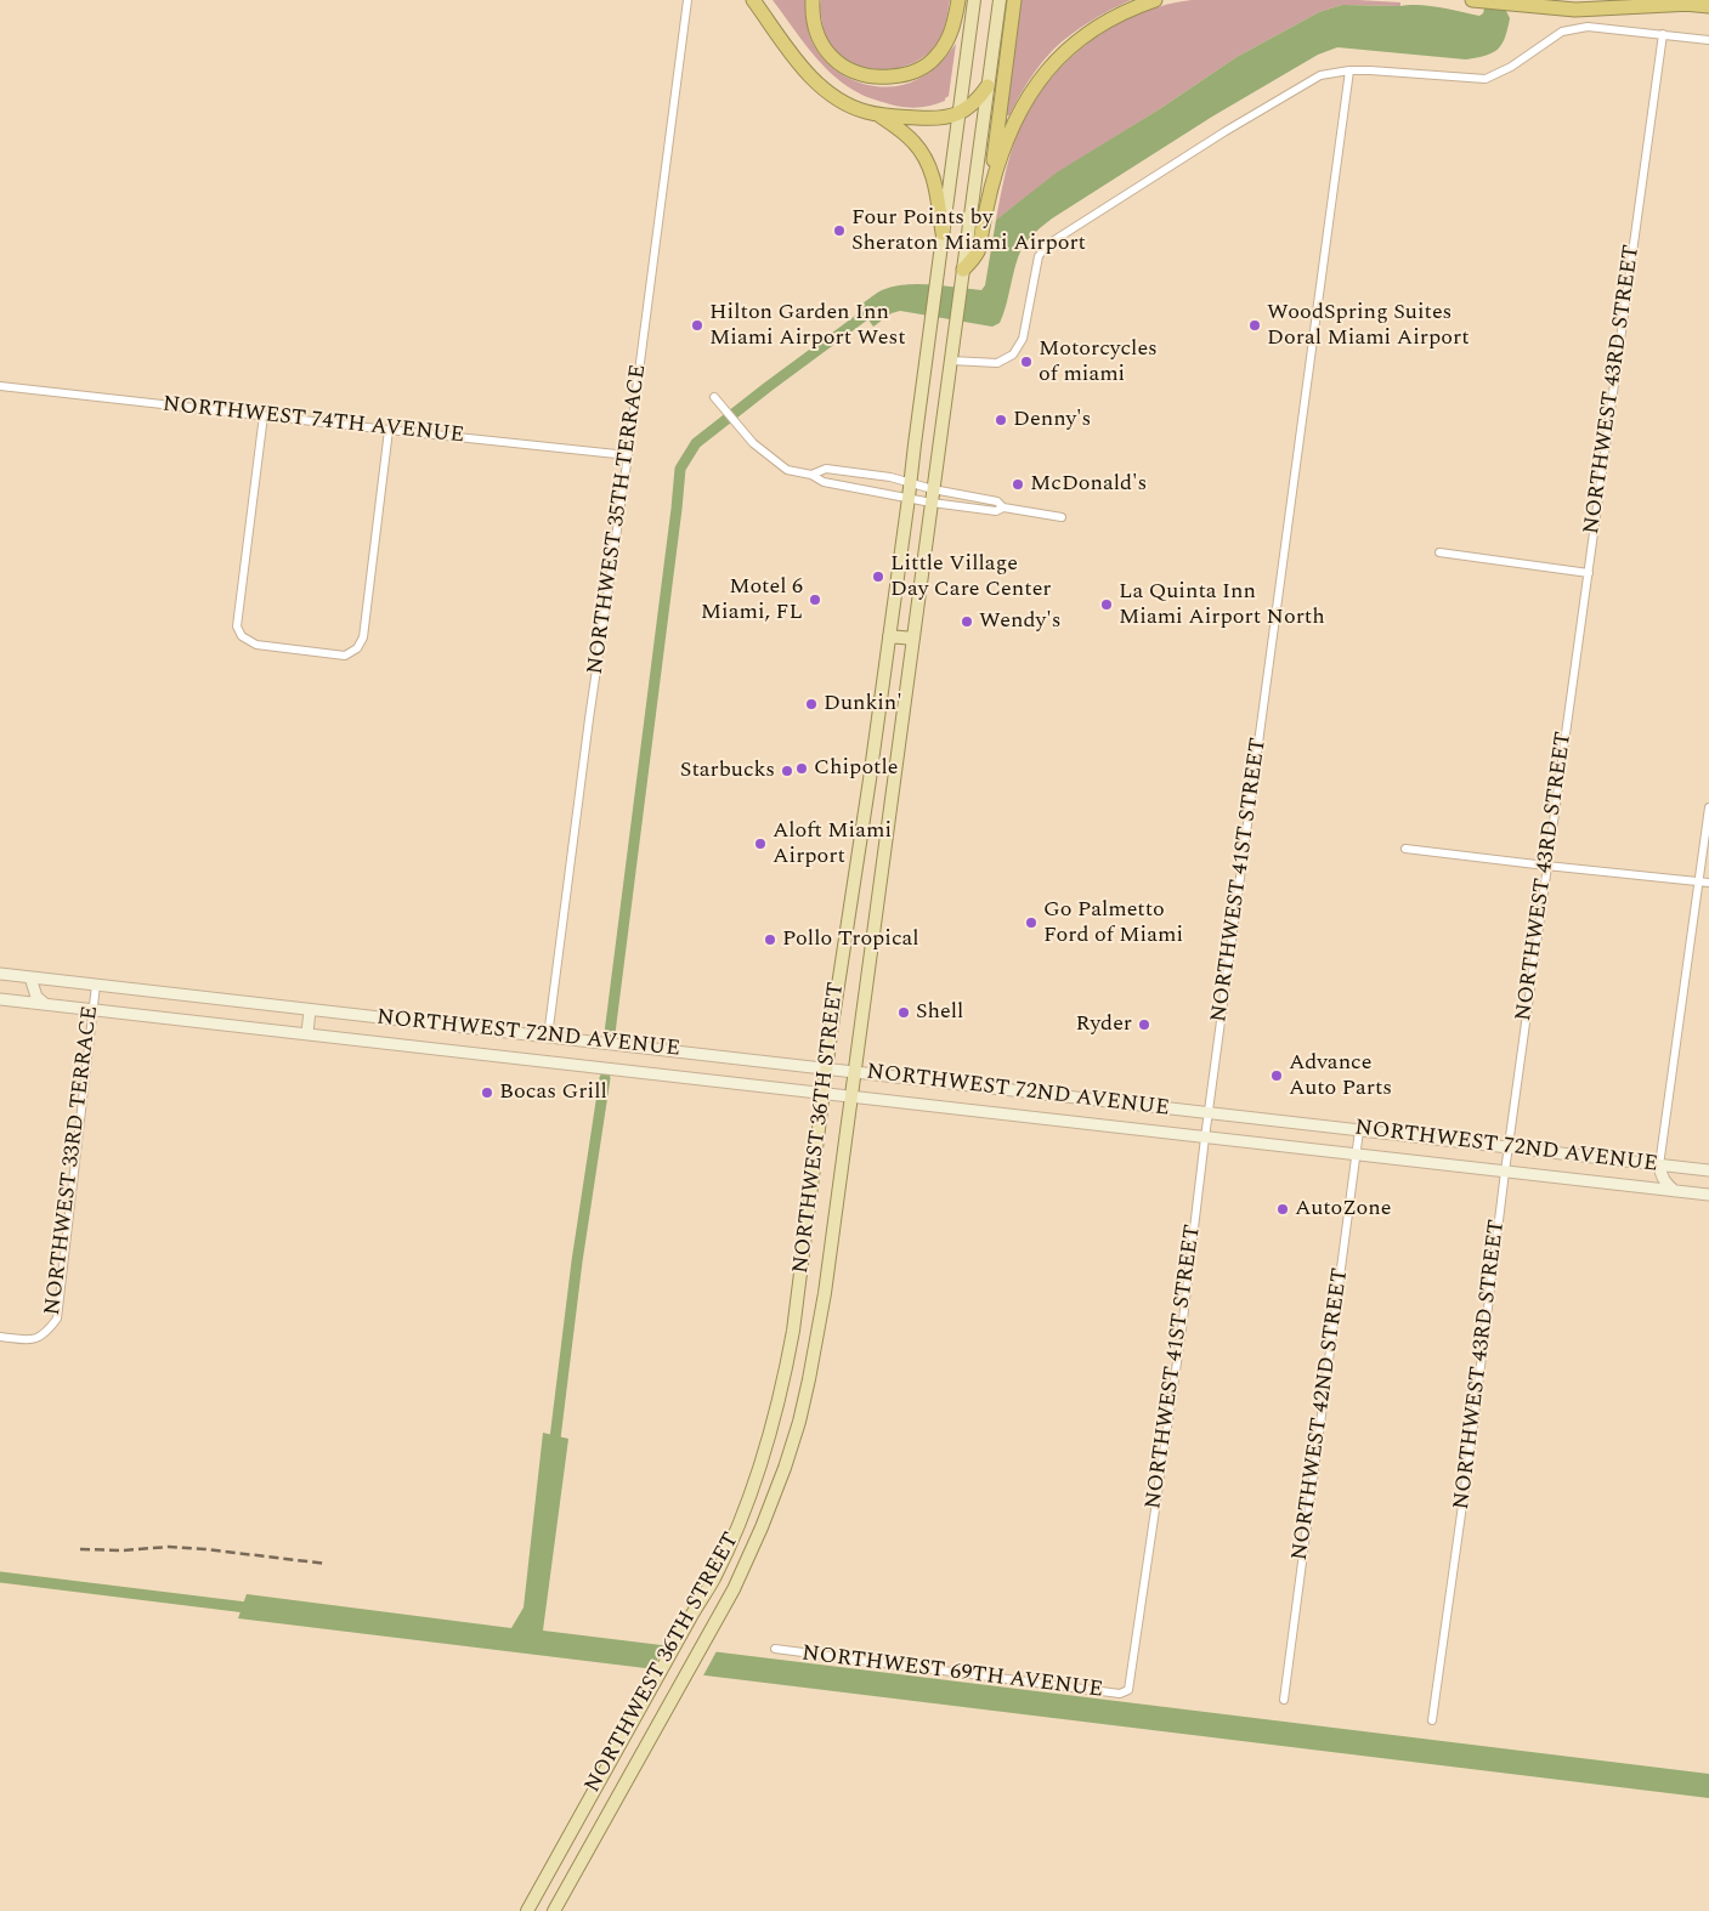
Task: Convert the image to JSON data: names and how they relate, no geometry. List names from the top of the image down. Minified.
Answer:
{"streets":{"main road":["NORTHWEST 72ND AVENUE","NORTHWEST 36TH STREET"],"street":["NORTHWEST 43RD STREET","NORTHWEST 74TH AVENUE","NORTHWEST 35TH TERRACE","NORTHWEST 41ST STREET","NORTHWEST 33RD TERRACE","NORTHWEST 42ND STREET","NORTHWEST 69TH AVENUE"]},"crossings":[["NORTHWEST 43RD STREET","NORTHWEST 72ND AVENUE"],["NORTHWEST 74TH AVENUE","NORTHWEST 35TH TERRACE"],["NORTHWEST 35TH TERRACE","NORTHWEST 72ND AVENUE"],["NORTHWEST 41ST STREET","NORTHWEST 72ND AVENUE"],["NORTHWEST 41ST STREET","NORTHWEST 69TH AVENUE"],["NORTHWEST 72ND AVENUE","NORTHWEST 36TH STREET"],["NORTHWEST 72ND AVENUE","NORTHWEST 33RD TERRACE"],["NORTHWEST 72ND AVENUE","NORTHWEST 42ND STREET"]],"places":["Four Points by Sheraton Miami Airport","Hilton Garden Inn Miami Airport West","WoodSpring Suites Doral Miami Airport","Motorcycles of miami","Denny's","McDonald's","Little Village Day Care Center","Motel 6 Miami, FL","La Quinta Inn Miami Airport North","Wendy's","Dunkin'","Chipotle","Starbucks","Aloft Miami Airport","Go Palmetto Ford of Miami","Pollo Tropical","Shell","Ryder","Advance Auto Parts","Bocas Grill","AutoZone"]}
